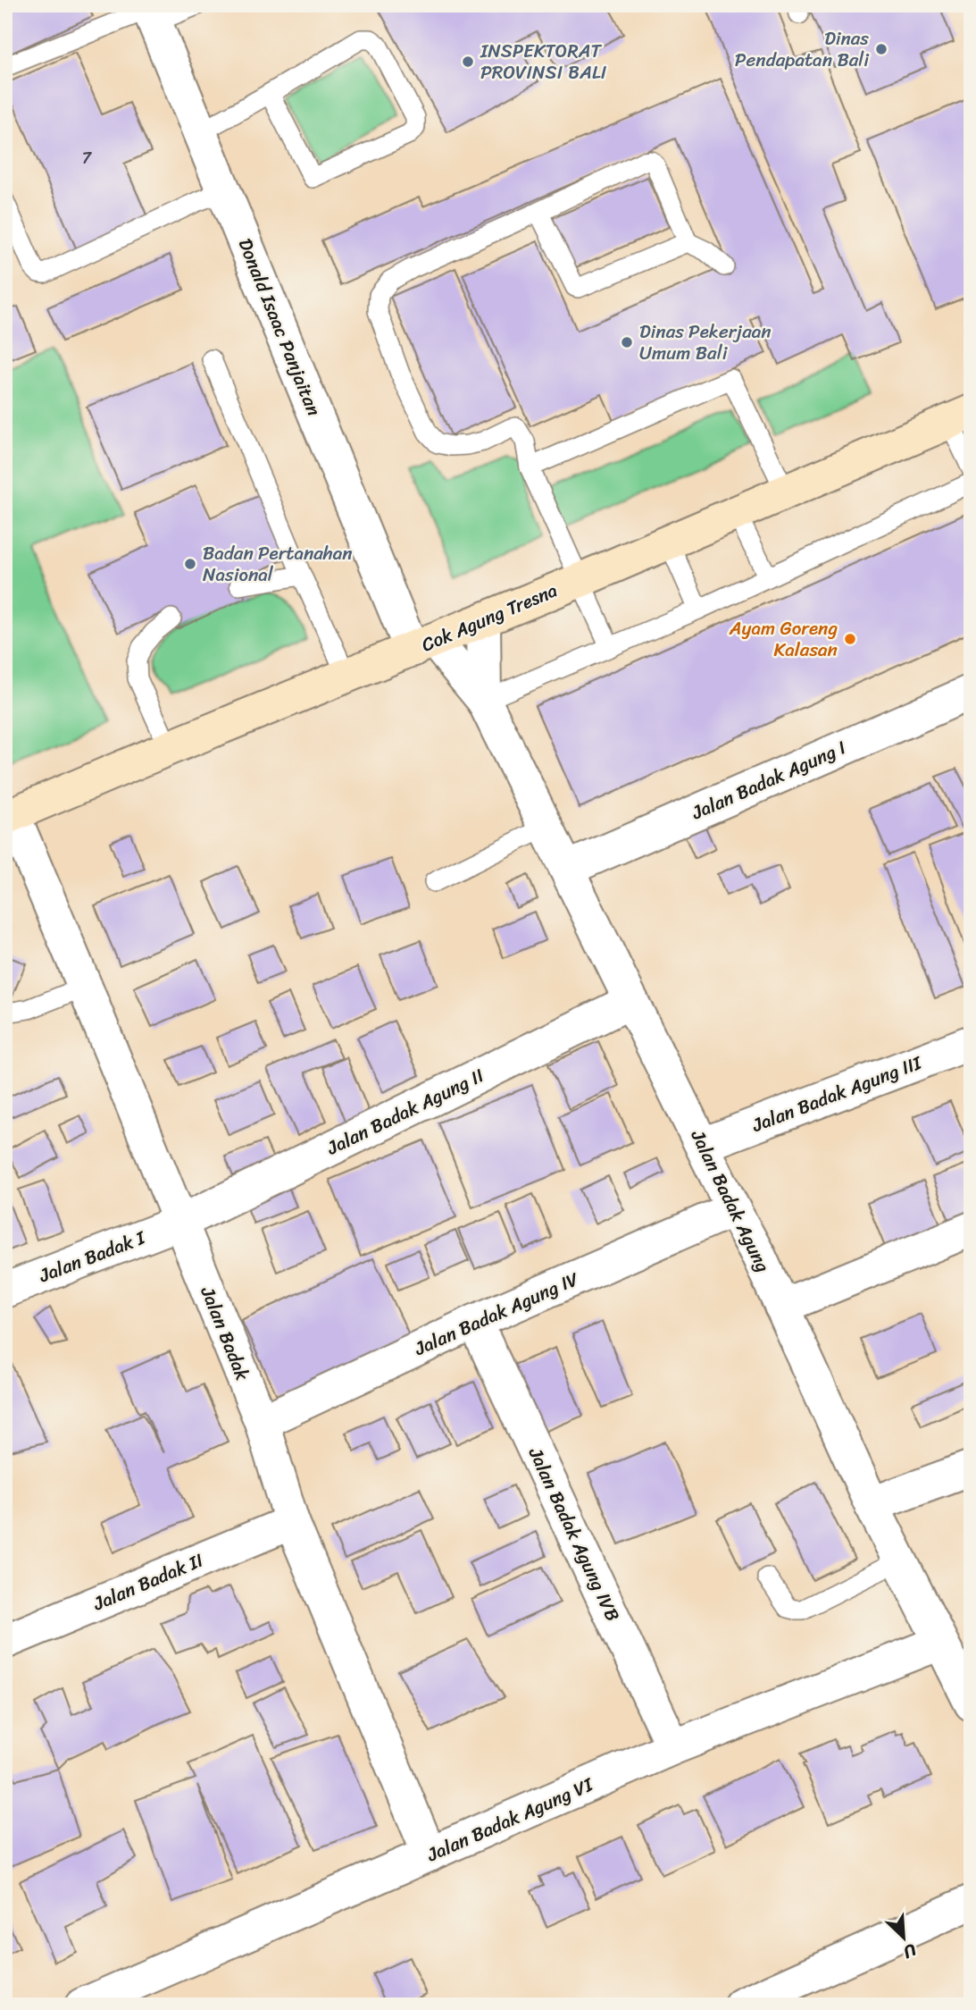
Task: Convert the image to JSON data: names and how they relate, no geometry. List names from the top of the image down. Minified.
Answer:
{"streets":{"main road":["Cok Agung Tresna"],"street":["Donald Isaac Panjaitan","Jalan Badak Agung I","Jalan Badak Agung III","Jalan Badak Agung II","Jalan Badak Agung","Jalan Badak I","Jalan Badak Agung IV","Jalan Badak","Jalan Badak Agung IVB","Jalan Badak II","Jalan Badak Agung VI"]},"crossings":[["Donald Isaac Panjaitan","Cok Agung Tresna"],["Donald Isaac Panjaitan","Jalan Badak Agung"],["Cok Agung Tresna","Jalan Badak Agung"],["Cok Agung Tresna","Jalan Badak"],["Jalan Badak Agung I","Jalan Badak Agung"],["Jalan Badak Agung III","Jalan Badak Agung"],["Jalan Badak Agung II","Jalan Badak Agung"],["Jalan Badak Agung II","Jalan Badak I"],["Jalan Badak Agung II","Jalan Badak"],["Jalan Badak Agung","Jalan Badak Agung IV"],["Jalan Badak Agung","Jalan Badak Agung VI"],["Jalan Badak I","Jalan Badak"],["Jalan Badak Agung IV","Jalan Badak"],["Jalan Badak Agung IV","Jalan Badak Agung IVB"],["Jalan Badak","Jalan Badak II"],["Jalan Badak","Jalan Badak Agung VI"],["Jalan Badak Agung IVB","Jalan Badak Agung VI"]],"places":["Dinas Pendapatan Bali","INSPEKTORAT PROVINSI BALI","Dinas Pekerjaan Umum Bali","Badan Pertanahan Nasional","Ayam Goreng Kalasan"],"house_numbers":["7"],"north":"bottom right"}
